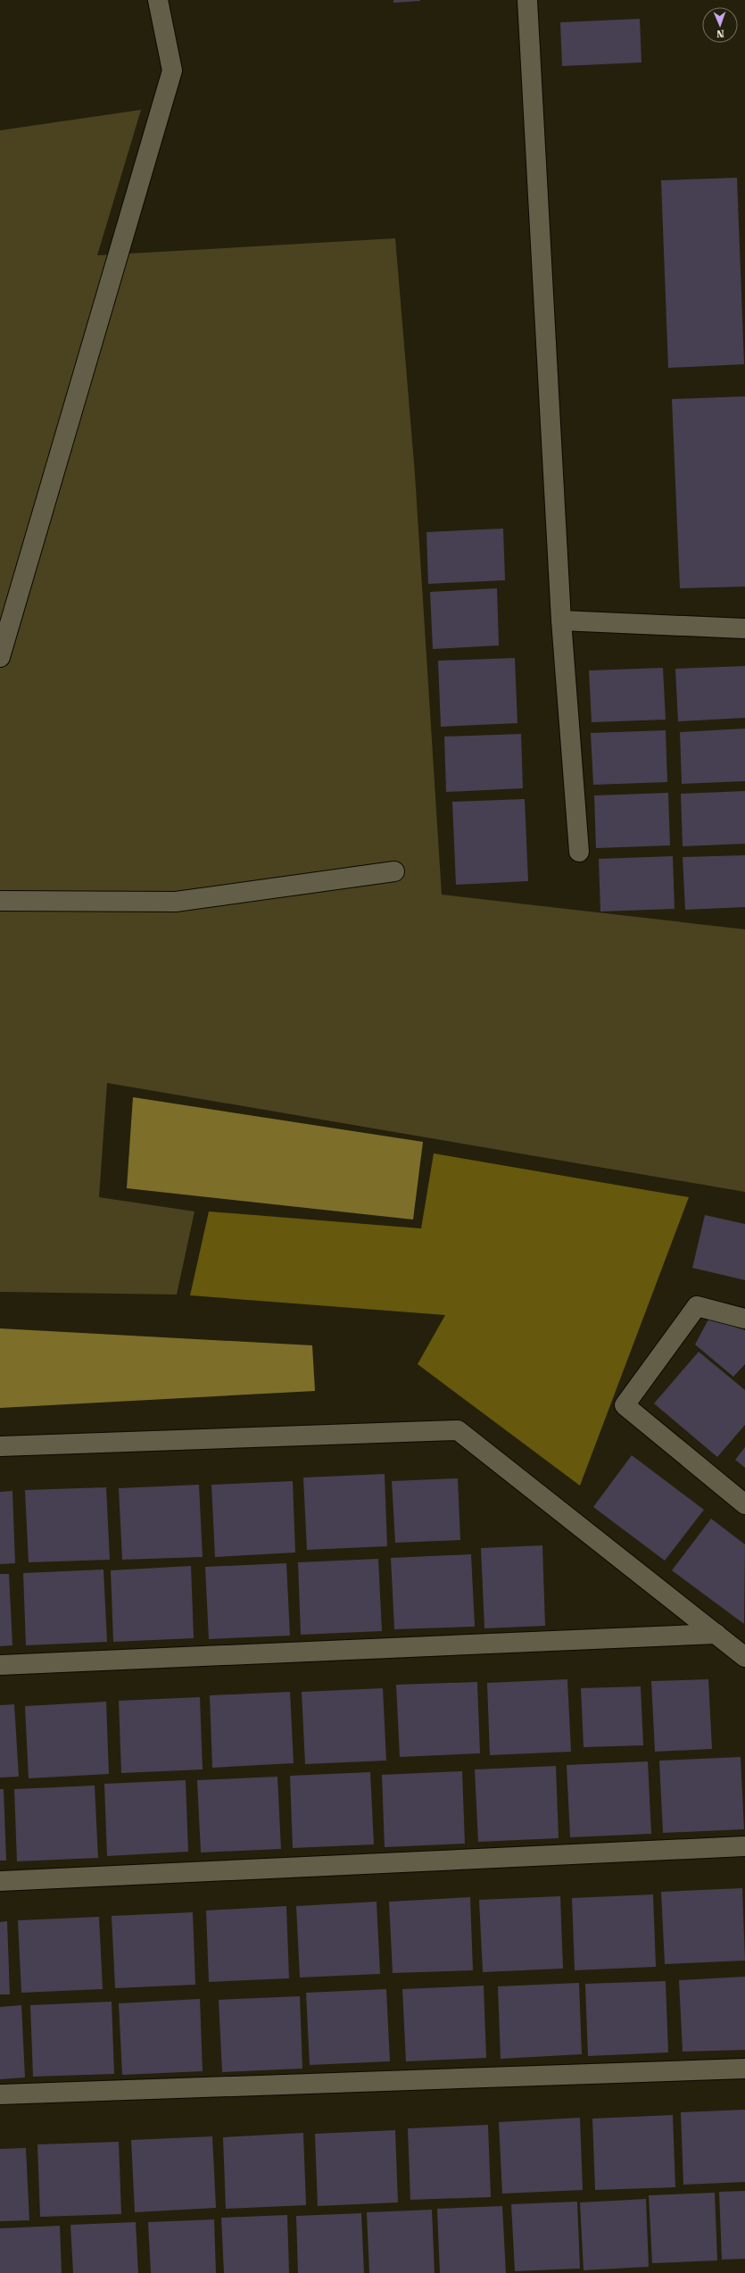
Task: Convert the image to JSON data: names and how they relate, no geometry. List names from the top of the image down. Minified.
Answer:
{"north":"bottom"}
